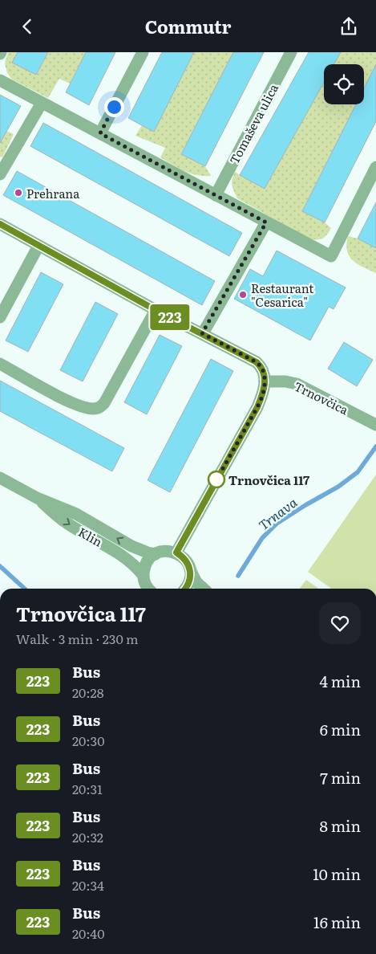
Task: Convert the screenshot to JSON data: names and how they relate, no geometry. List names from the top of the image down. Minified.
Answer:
{"streets":{"street":["Tomaševa ulica","Trnovčica","Klin"]},"water":["Trnava"],"places":["Prehrana","Restaurant \"Cesarica\"","Trnovčica 117"],"lines":["bus line 223"],"page":{"header":"Commutr","on_map":"223","heading":["Trnovčica 117","Walk · 3 min · 230 m"],"list":[{"mark":"223","name":"Bus","note":"20:28","value":"4 min"},{"mark":"223","name":"Bus","note":"20:30","value":"6 min"},{"mark":"223","name":"Bus","note":"20:31","value":"7 min"},{"mark":"223","name":"Bus","note":"20:32","value":"8 min"},{"mark":"223","name":"Bus","note":"20:34","value":"10 min"},{"mark":"223","name":"Bus","note":"20:40","value":"16 min"}]}}
